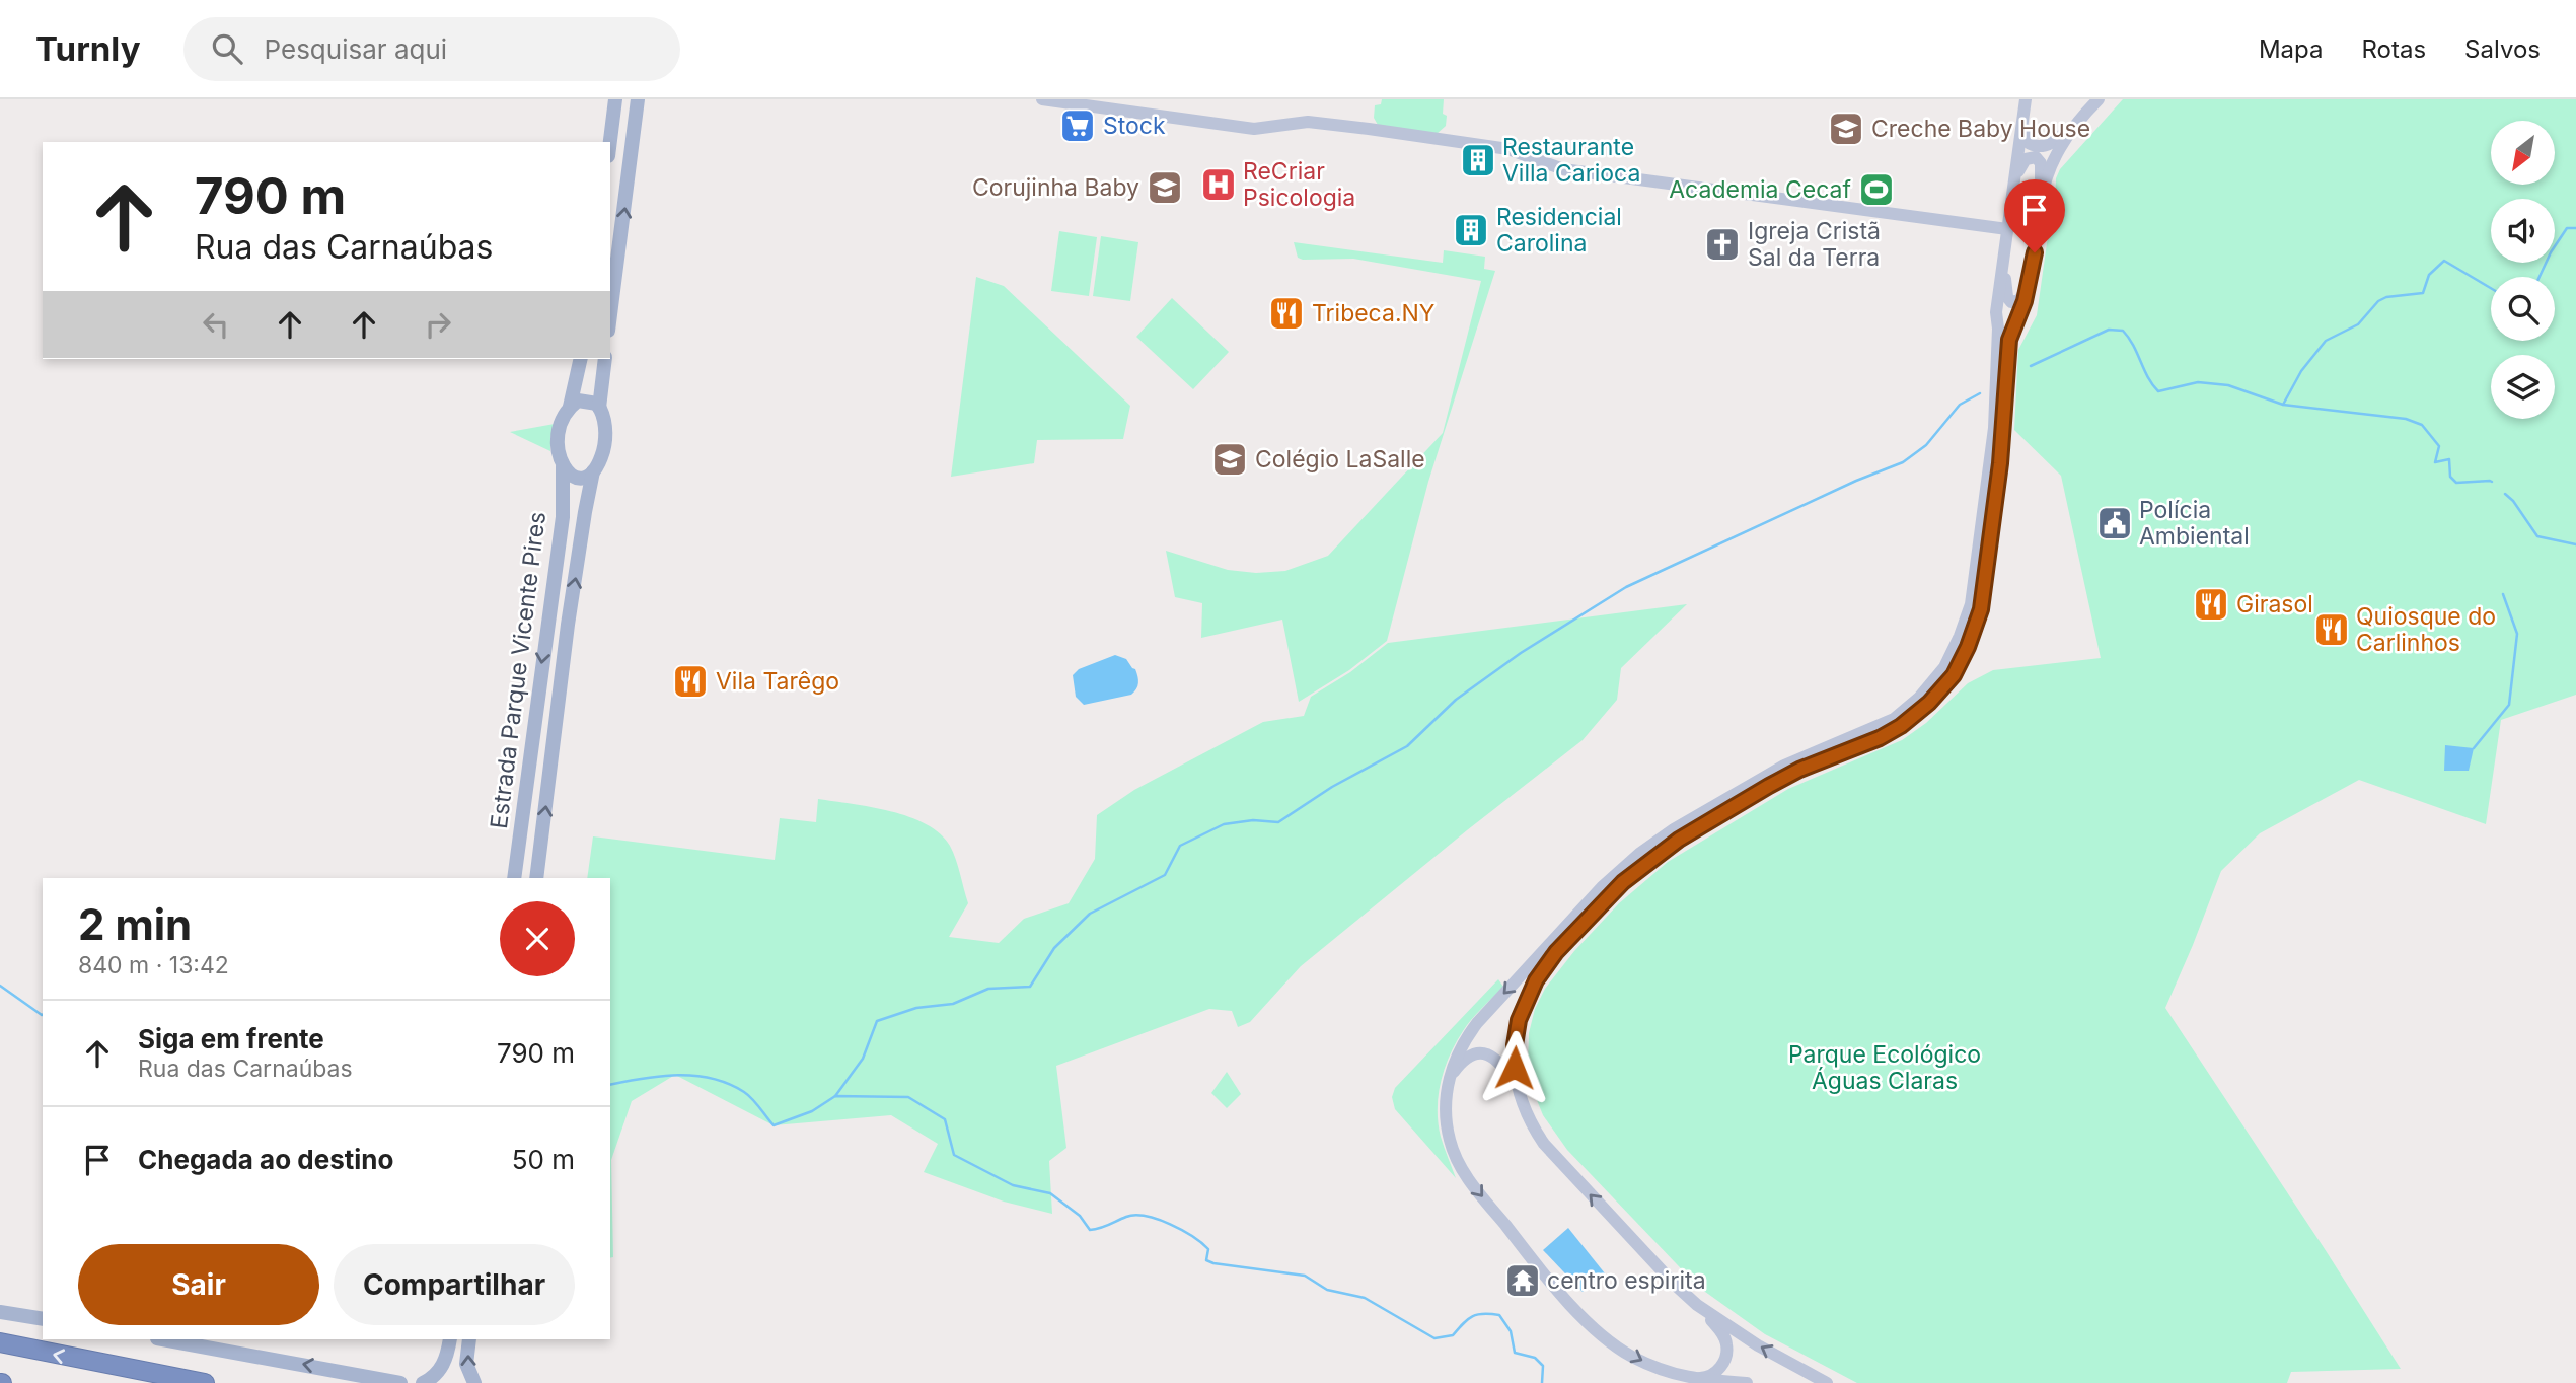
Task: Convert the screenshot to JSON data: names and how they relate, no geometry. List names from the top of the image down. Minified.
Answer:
{"streets":{"main road":["Estrada Parque Vicente Pires"]},"parks":["Parque Ecológico Águas Claras"],"places":{"supermarket":["Stock"],"school or university":["Creche Baby House","Corujinha Baby","Colégio LaSalle"],"building":["Restaurante Villa Carioca","Residencial Carolina"],"hospital":["ReCriar Psicologia"],"sports":["Academia Cecaf"],"church":["Igreja Cristã Sal da Terra"],"restaurant":["Tribeca.NY","Girasol","Quiosque do Carlinhos","Vila Tarêgo"],"public building":["Polícia Ambiental"],"temple":["centro espirita"]},"north":"bottom left","page":{"header":"Turnly","search":"Pesquisar aqui","nav":["Mapa","Rotas","Salvos"],"turn":["790 m","Rua das Carnaúbas"],"heading":["2 min","840 m · 13:42"],"list":[{"name":"Siga em frente","note":"Rua das Carnaúbas","value":"790 m"},{"name":"Chegada ao destino","value":"50 m"}],"buttons":["Sair","Compartilhar"]}}
